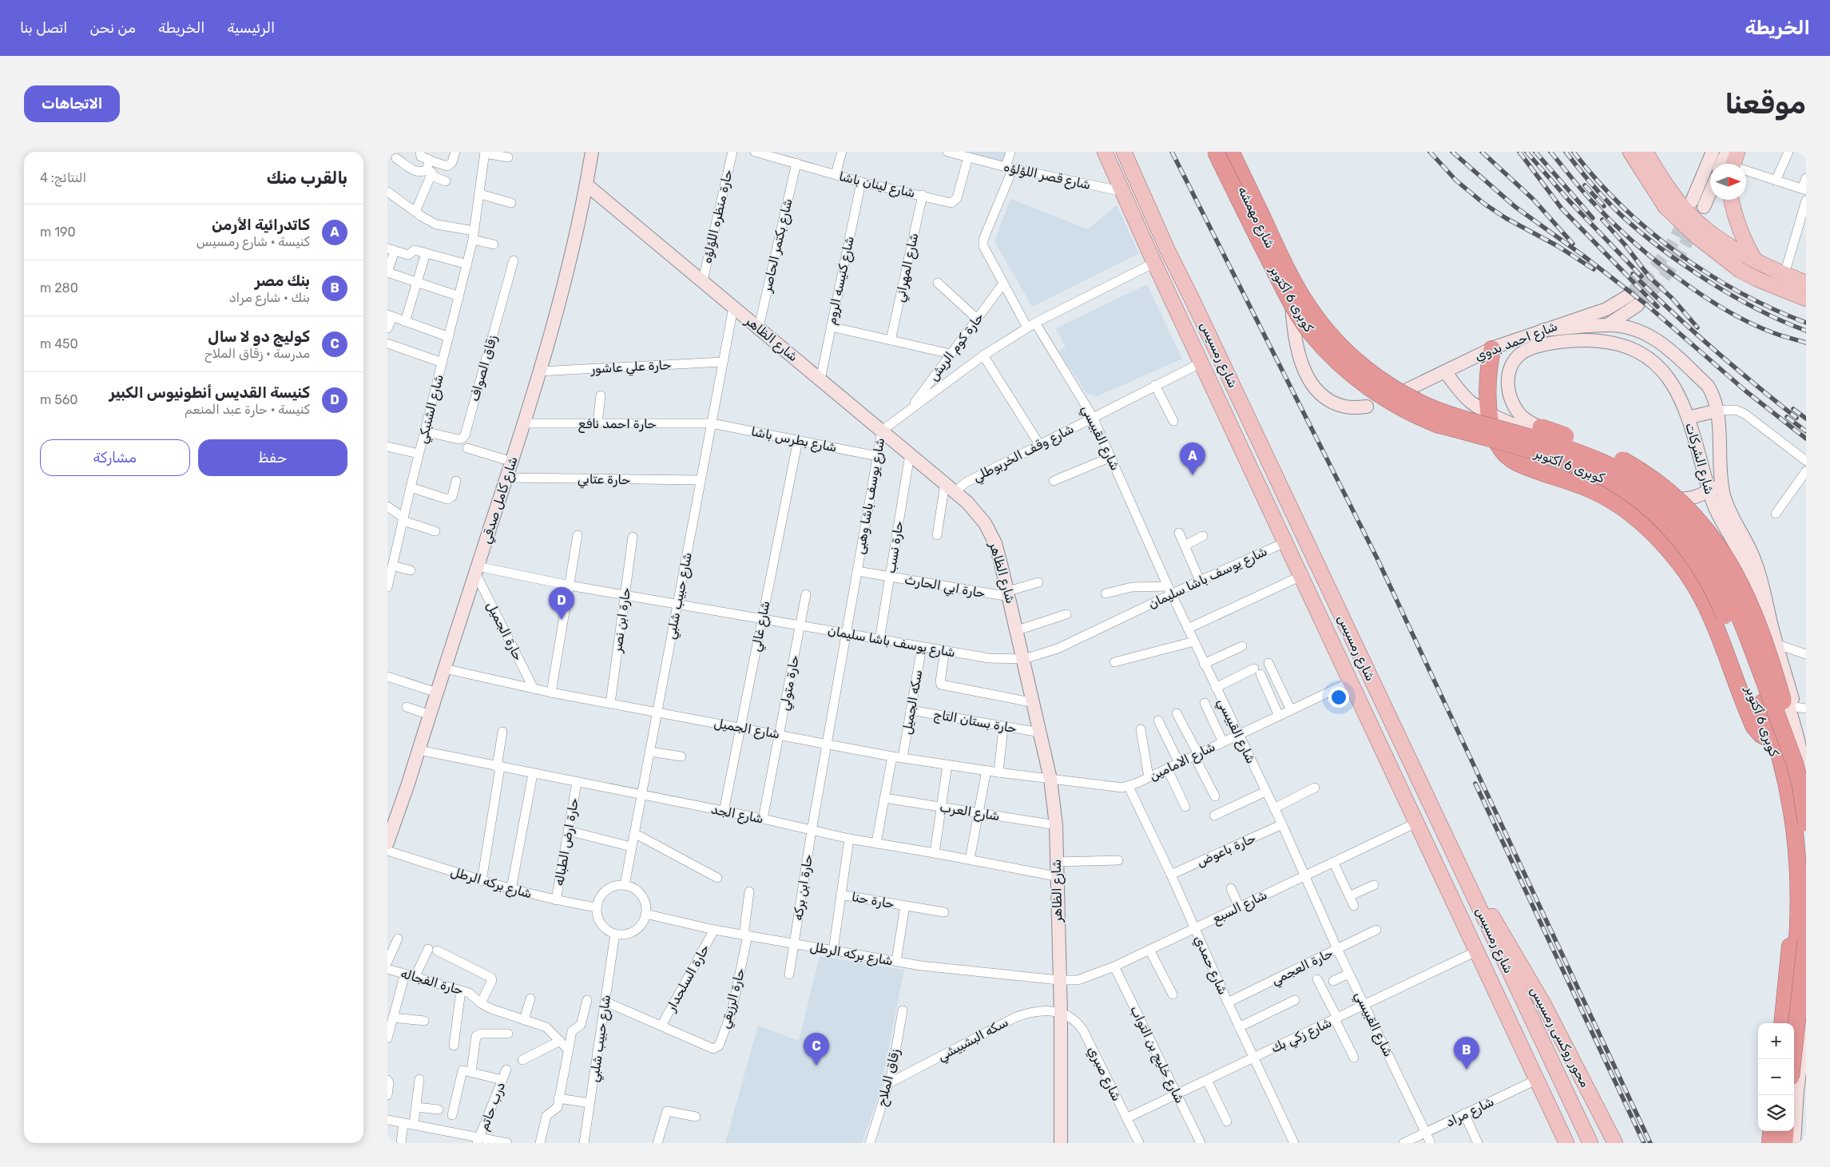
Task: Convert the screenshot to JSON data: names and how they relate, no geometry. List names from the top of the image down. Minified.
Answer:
{"streets":{"highway":["كوبرى 6 أكتوبر"],"main road":["شارع مهمشه","شارع الظاهر","شارع احمد بدوي","شارع رمسيس","شارع الشركات","شارع كامل صدقي","محور روكسى رمسيس"],"street":["شارع قصر اللؤلؤه","شارع لينان باشا","حارة منظره اللؤلؤه","شارع بكتمر الحاصر","شارع المهراني","شارع كنيسه الروم","حارة كوم الريش","حارة علي عاشور","زقاق الصواف","شارع الشنبكي","حارة احمد نافع","شارع القبيسي","شارع بطرس باشا","شارع وقف الخربوطلي","حارة عتابي","شارع يوسف باشا وهبى","حارة نسب","شارع يوسف باشا سليمان","حارة ابي الحارث","شارع حبيب شلبي","حارة ابن نصر","شارع غالي","حارة الجميل","حارة متولي","سكه الجميل","حارة بستان التاج","شارع الجميل","شارع الامامين","شارع العرب","شارع الجد","حارة ارض الطباله","حارة باعوض","شارع بركه الرطل","حارة ابن بركه","حارة حنا","شارع السبع","شارع حمدي","حارة العجمي","حارة السلحدار","حارة الفجاله","حارة الرزيقي","شارع زكي بك","سكه البشبيشي","شارع خليج بن التواب","شارع صبري","زقاق الملاح","درب حاتم","شارع مراد"]},"crossings":[["شارع قصر اللؤلؤه","شارع لينان باشا"],["شارع قصر اللؤلؤه","شارع رمسيس"],["شارع لينان باشا","شارع بكتمر الحاصر"],["شارع لينان باشا","شارع المهراني"],["شارع لينان باشا","شارع كنيسه الروم"],["حارة منظره اللؤلؤه","شارع الظاهر"],["شارع بكتمر الحاصر","شارع الظاهر"],["شارع كنيسه الروم","شارع الظاهر"],["شارع الظاهر","شارع وقف الخربوطلي"],["شارع الظاهر","شارع يوسف باشا وهبى"],["شارع الظاهر","شارع كامل صدقي"],["شارع الظاهر","حارة نسب"],["شارع الظاهر","شارع يوسف باشا سليمان"],["شارع الظاهر","حارة ابي الحارث"],["شارع الظاهر","شارع حبيب شلبي"],["شارع الظاهر","حارة بستان التاج"],["شارع الظاهر","شارع الجميل"],["شارع الظاهر","شارع الامامين"],["شارع الظاهر","شارع العرب"],["شارع الظاهر","شارع الجد"],["شارع الظاهر","شارع بركه الرطل"],["شارع الظاهر","شارع السبع"],["شارع الظاهر","سكه البشبيشي"],["شارع الظاهر","شارع صبري"],["شارع احمد بدوي","شارع الشركات"],["حارة كوم الريش","شارع يوسف باشا وهبى"],["شارع رمسيس","شارع وقف الخربوطلي"],["شارع رمسيس","شارع يوسف باشا وهبى"],["شارع رمسيس","شارع يوسف باشا سليمان"],["شارع رمسيس","شارع الامامين"],["شارع رمسيس","شارع السبع"],["شارع رمسيس","شارع زكي بك"],["شارع رمسيس","محور روكسى رمسيس"],["شارع رمسيس","شارع مراد"],["حارة علي عاشور","شارع كامل صدقي"],["حارة علي عاشور","شارع حبيب شلبي"],["زقاق الصواف","شارع الشنبكي"],["حارة احمد نافع","شارع بطرس باشا"],["حارة احمد نافع","شارع كامل صدقي"],["حارة احمد نافع","شارع حبيب شلبي"],["شارع القبيسي","شارع وقف الخربوطلي"],["شارع القبيسي","شارع يوسف باشا وهبى"],["شارع القبيسي","شارع يوسف باشا سليمان"],["شارع القبيسي","شارع الامامين"],["شارع القبيسي","حارة باعوض"],["شارع القبيسي","شارع السبع"],["شارع القبيسي","حارة العجمي"],["شارع القبيسي","شارع زكي بك"],["شارع القبيسي","شارع مراد"],["شارع بطرس باشا","شارع يوسف باشا وهبى"],["شارع بطرس باشا","شارع حبيب شلبي"],["شارع بطرس باشا","شارع غالي"],["حارة عتابي","شارع كامل صدقي"],["حارة عتابي","شارع حبيب شلبي"],["شارع يوسف باشا وهبى","شارع يوسف باشا سليمان"],["شارع يوسف باشا وهبى","حارة ابي الحارث"],["شارع يوسف باشا وهبى","شارع الجميل"],["شارع يوسف باشا وهبى","شارع الجد"],["شارع يوسف باشا وهبى","حارة ابن بركه"],["شارع كامل صدقي","شارع يوسف باشا سليمان"],["شارع كامل صدقي","حارة الجميل"],["شارع كامل صدقي","شارع الجميل"],["شارع كامل صدقي","شارع الجد"],["حارة نسب","شارع يوسف باشا سليمان"],["حارة نسب","حارة ابي الحارث"],["شارع يوسف باشا سليمان","شارع حبيب شلبي"],["شارع يوسف باشا سليمان","حارة ابن نصر"],["شارع يوسف باشا سليمان","شارع غالي"],["شارع يوسف باشا سليمان","حارة الجميل"],["شارع يوسف باشا سليمان","حارة متولي"],["شارع يوسف باشا سليمان","سكه الجميل"],["شارع حبيب شلبي","شارع الجميل"],["شارع حبيب شلبي","شارع الجد"],["شارع حبيب شلبي","شارع بركه الرطل"],["شارع حبيب شلبي","حارة الرزيقي"],["حارة ابن نصر","شارع الجميل"],["شارع غالي","شارع الجميل"],["شارع غالي","شارع الجد"],["حارة الجميل","شارع الجميل"],["حارة متولي","شارع الجميل"],["حارة متولي","شارع الجد"],["سكه الجميل","حارة بستان التاج"],["سكه الجميل","شارع الجميل"],["شارع الجميل","شارع الامامين"],["شارع الامامين","شارع حمدي"],["شارع الجد","حارة ارض الطباله"],["شارع الجد","حارة ابن بركه"],["حارة ارض الطباله","شارع بركه الرطل"],["حارة باعوض","شارع حمدي"],["شارع بركه الرطل","حارة ابن بركه"],["شارع بركه الرطل","حارة حنا"],["شارع بركه الرطل","شارع السبع"],["شارع بركه الرطل","حارة السلحدار"],["شارع بركه الرطل","حارة الرزيقي"],["شارع السبع","شارع حمدي"],["شارع السبع","شارع خليج بن التواب"],["شارع حمدي","حارة العجمي"],["شارع حمدي","شارع زكي بك"],["حارة السلحدار","حارة الرزيقي"],["شارع زكي بك","شارع خليج بن التواب"],["شارع زكي بك","شارع صبري"],["سكه البشبيشي","شارع صبري"],["سكه البشبيشي","زقاق الملاح"]],"north":"right","page":{"header":"الخريطة","nav":["الرئيسية","الخريطة","من نحن","اتصل بنا"],"buttons":["الاتجاهات",["حفظ","مشاركة"]],"title":"موقعنا","heading":["بالقرب منك","النتائج: 4"],"list":[{"mark":"A","name":"كاتدرائية الأرمن","note":"كنيسة · شارع رمسيس","value":"190 m"},{"mark":"B","name":"بنك مصر","note":"بنك · شارع مراد","value":"280 m"},{"mark":"C","name":"كوليج دو لا سال","note":"مدرسة · زقاق الملاح","value":"450 m"},{"mark":"D","name":"كنيسة القديس أنطونيوس الكبير","note":"كنيسة · حارة عبد المنعم","value":"560 m"}],"pins":["A","D","C","B"],"map_buttons":["+","−"]}}
